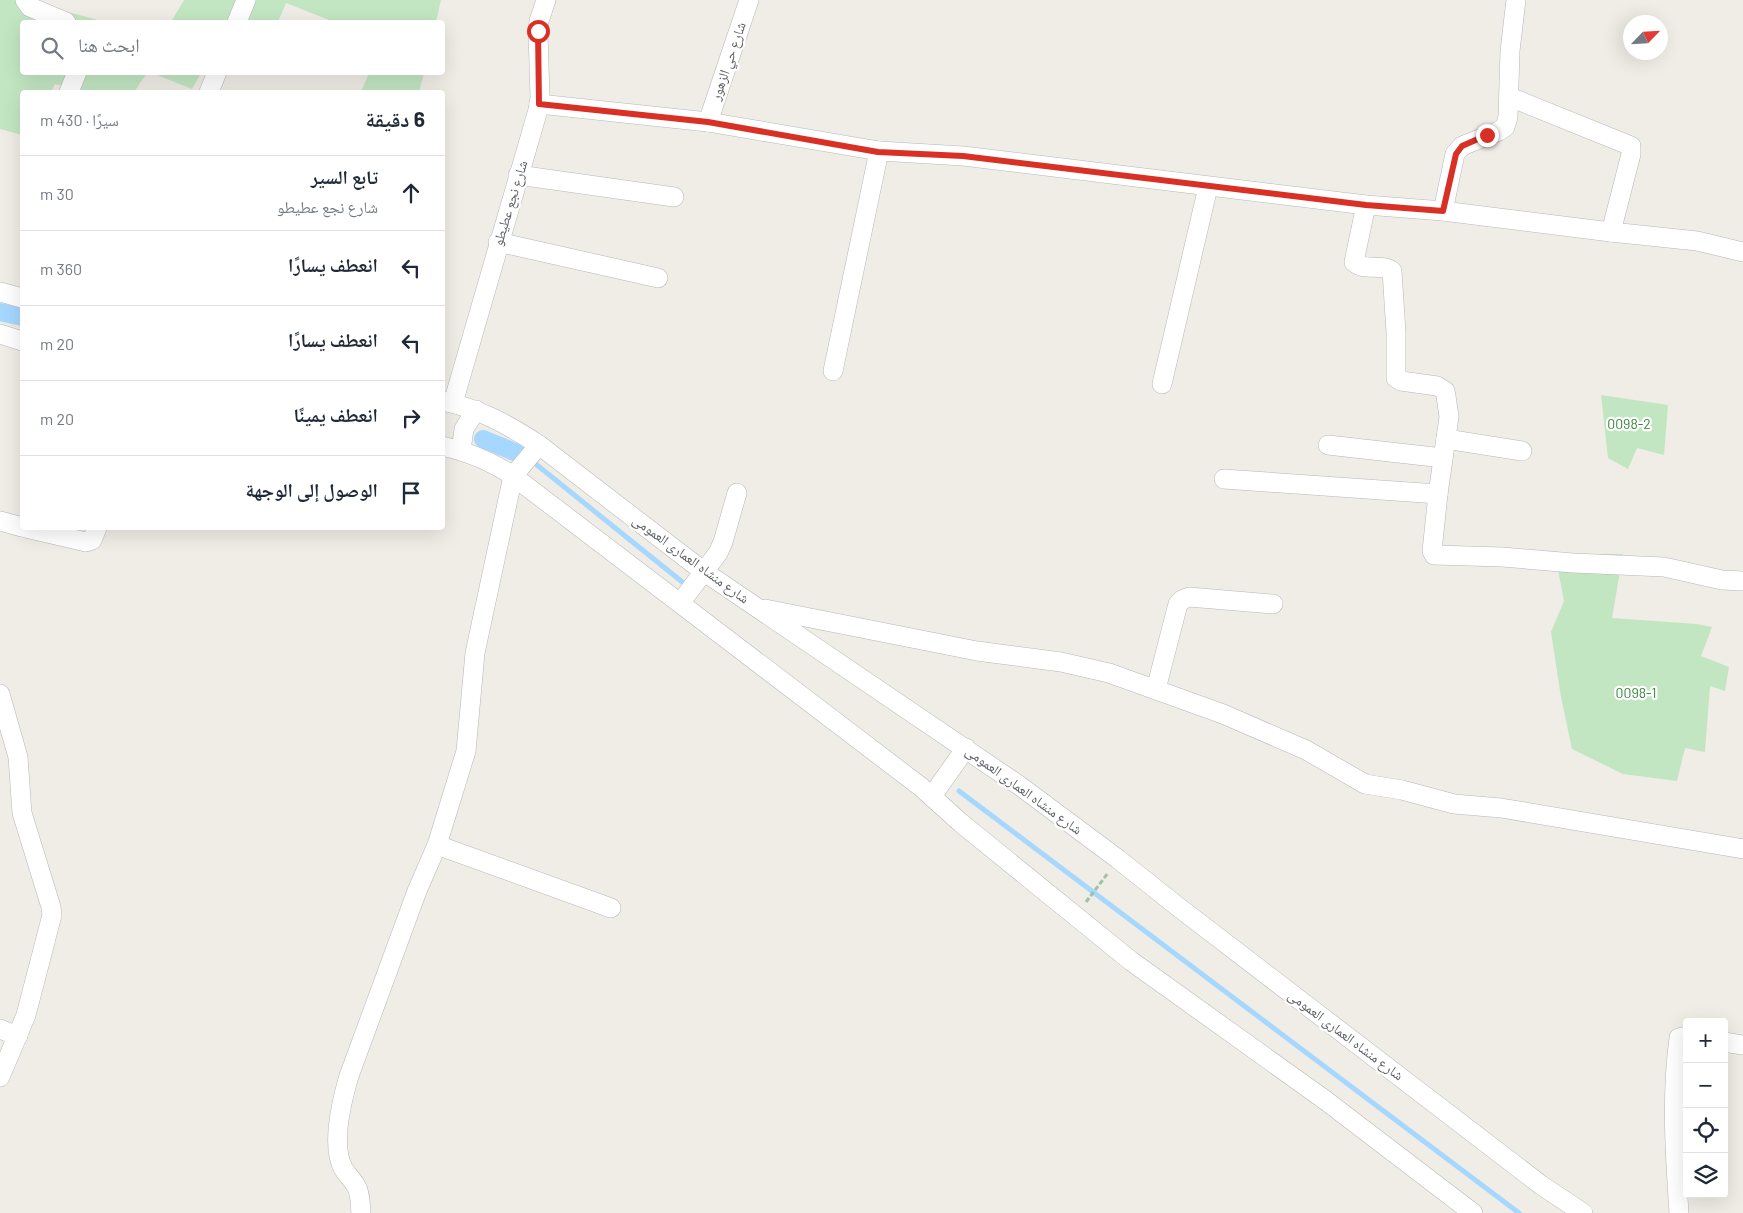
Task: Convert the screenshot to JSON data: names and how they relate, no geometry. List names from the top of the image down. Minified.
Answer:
{"streets":{"street":["شارع حي الزهور","شارع نجع عطيطو","شارع منشاه العمارى العمومى"]},"crossings":[["شارع نجع عطيطو","شارع منشاه العمارى العمومى"]],"parks":["0098-2","0098-1"],"north":"top right","page":{"search":"ابحث هنا","heading":["6 دقيقة","سيرًا · 430 m"],"list":[["تابع السير","شارع نجع عطيطو","30 m"],["انعطف يسارًا","360 m"],["انعطف يسارًا","20 m"],["انعطف يمينًا","20 m"],"الوصول إلى الوجهة"],"map_buttons":["+","−"]}}
